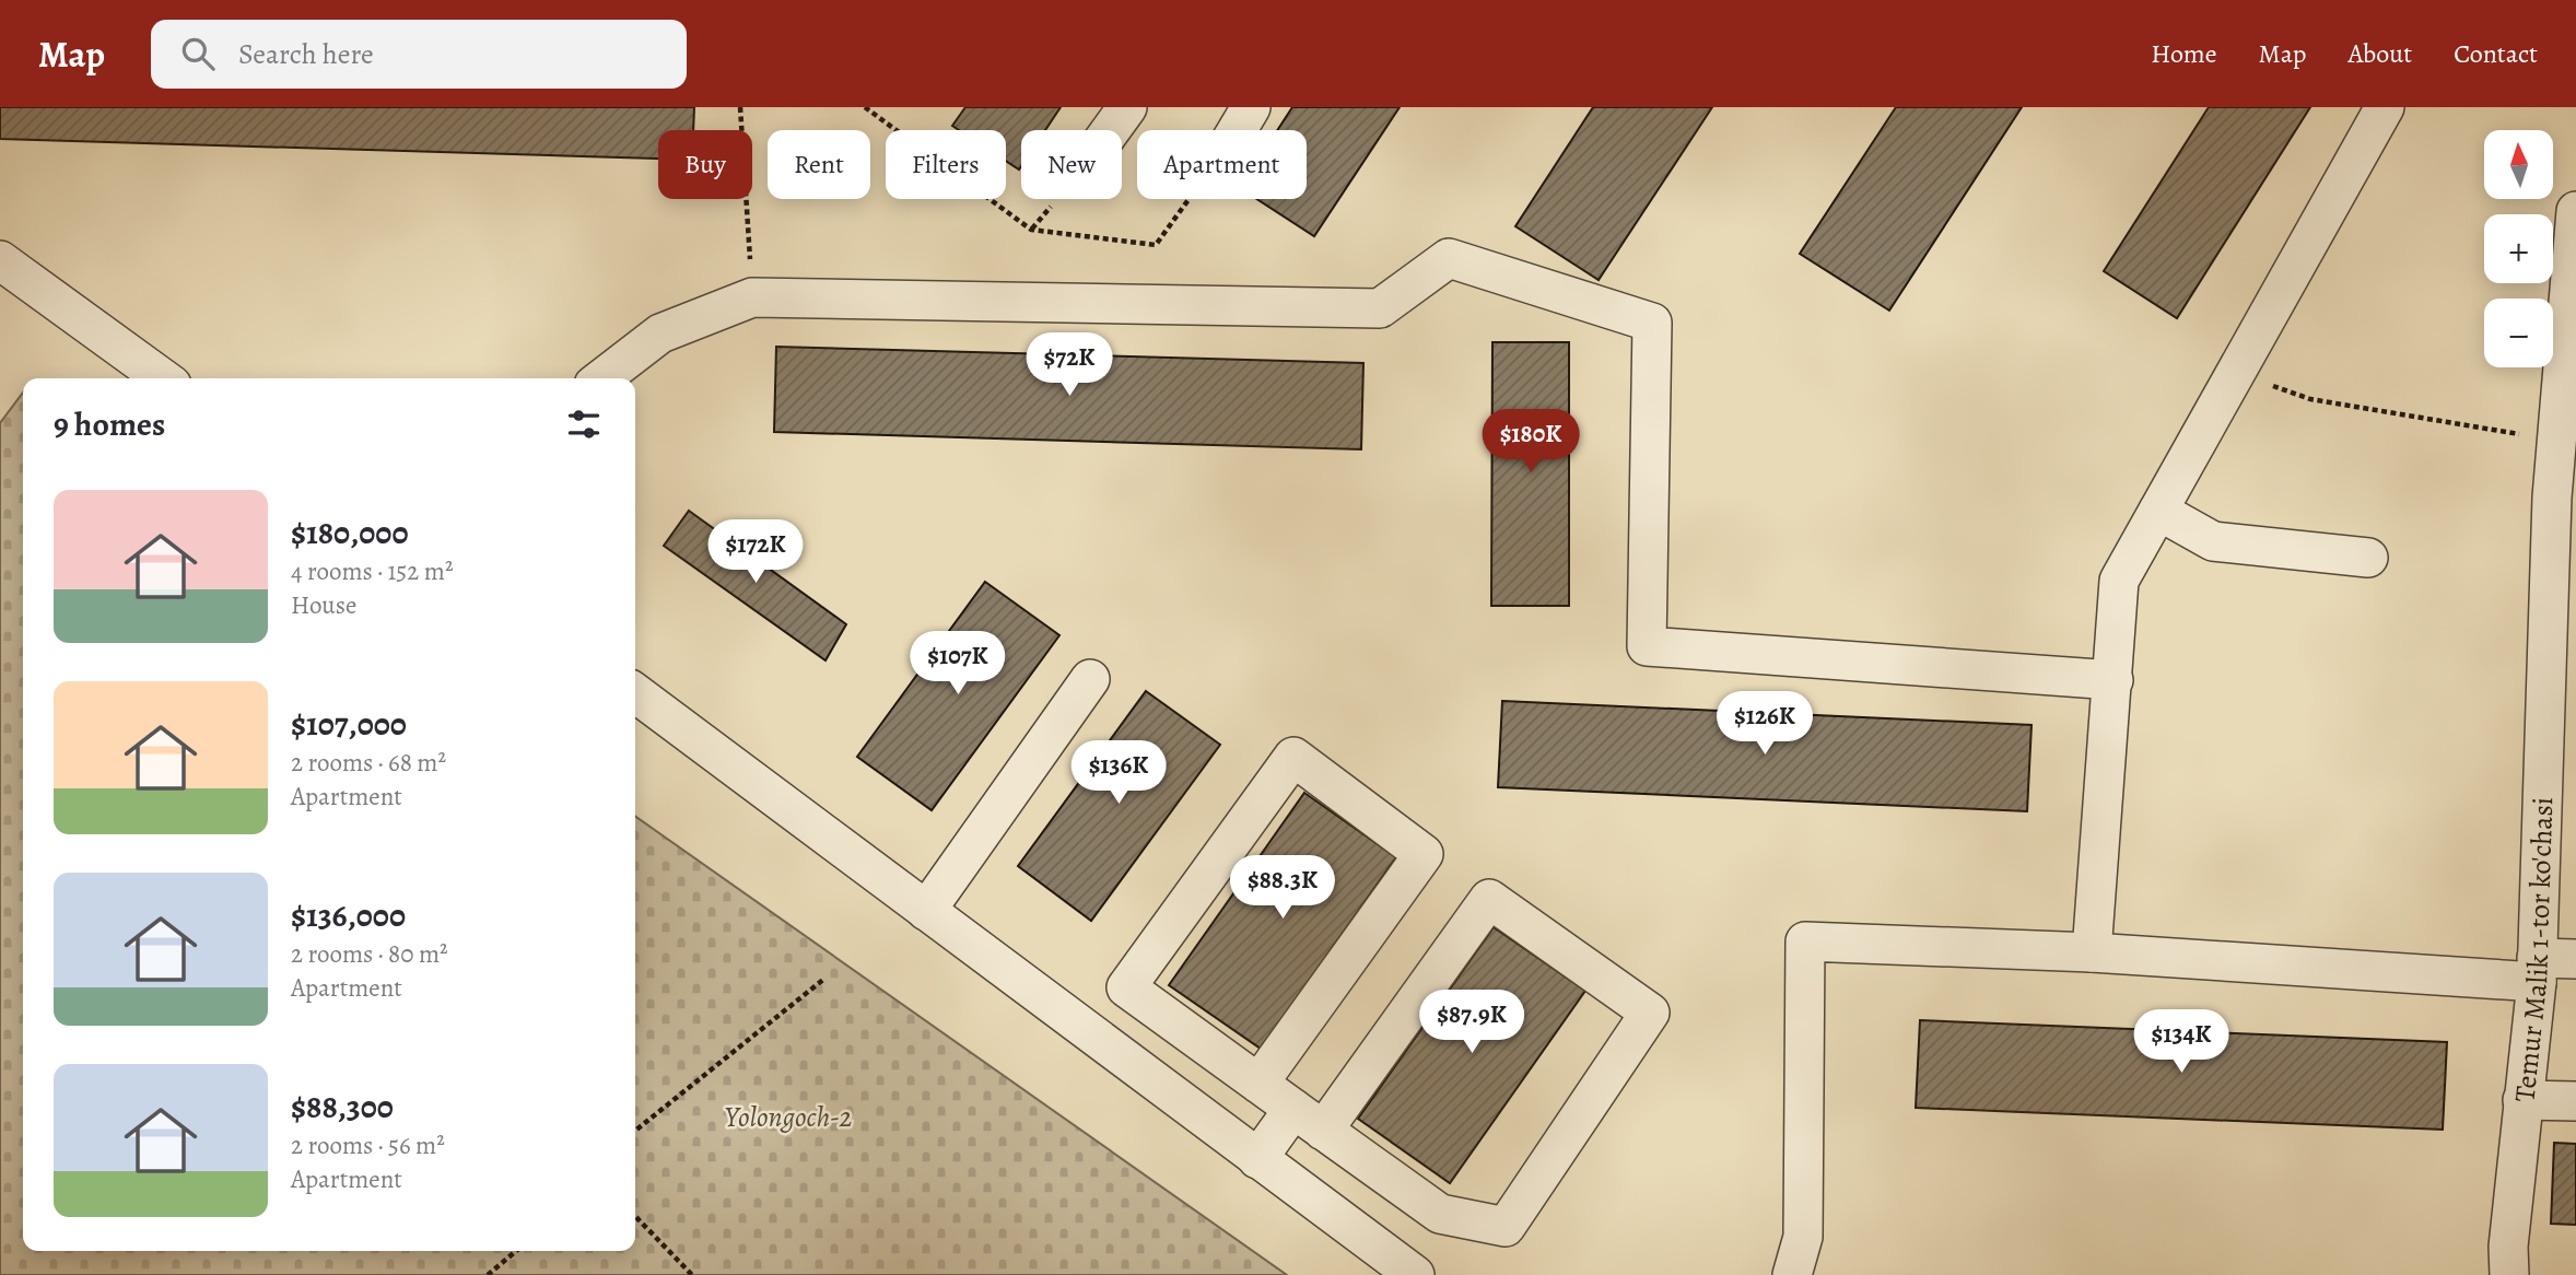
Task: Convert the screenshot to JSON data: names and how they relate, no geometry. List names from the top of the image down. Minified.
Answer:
{"streets":{"street":["Temur Malik 1-tor ko'chasi"]},"parks":["Yolongoch-2"],"north":"top","page":{"header":"Map","search":"Search here","nav":["Home","Map","About","Contact"],"map_buttons":["+","−"],"chip":["Buy","Rent","Filters","New","Apartment"],"price":["$72K","$180K","$172K","$107K","$126K","$136K","$88.3K","$87.9K","$134K"],"heading":"9 homes","list":[{"name":"$180,000","note":"4 rooms · 152 m² · House"},{"name":"$107,000","note":"2 rooms · 68 m² · Apartment"},{"name":"$136,000","note":"2 rooms · 80 m² · Apartment"},{"name":"$88,300","note":"2 rooms · 56 m² · Apartment"}]}}
